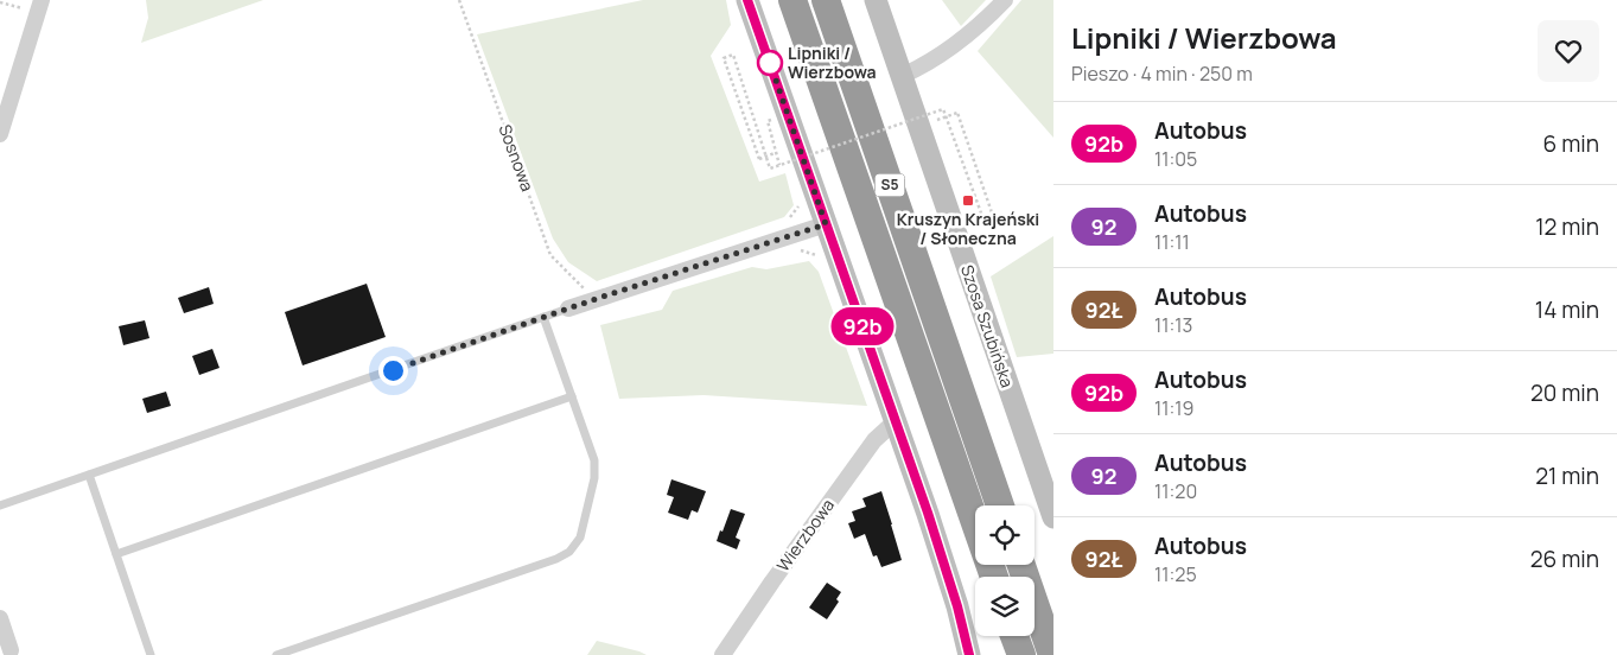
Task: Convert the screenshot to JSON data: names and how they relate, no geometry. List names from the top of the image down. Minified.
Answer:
{"streets":{"highway":["S5"],"street":["Szosa Szubińska","Wierzbowa"],"path":["Sosnowa"]},"places":{"other":["Lipniki / Wierzbowa"],"transit":["Kruszyn Krajeński / Słoneczna"]},"lines":["bus line 92b"],"page":{"on_map":"92b","heading":["Lipniki / Wierzbowa","Pieszo · 4 min · 250 m"],"list":[{"mark":"92b","name":"Autobus","note":"11:05","value":"6 min"},{"mark":"92","name":"Autobus","note":"11:11","value":"12 min"},{"mark":"92Ł","name":"Autobus","note":"11:13","value":"14 min"},{"mark":"92b","name":"Autobus","note":"11:19","value":"20 min"},{"mark":"92","name":"Autobus","note":"11:20","value":"21 min"},{"mark":"92Ł","name":"Autobus","note":"11:25","value":"26 min"}]}}
